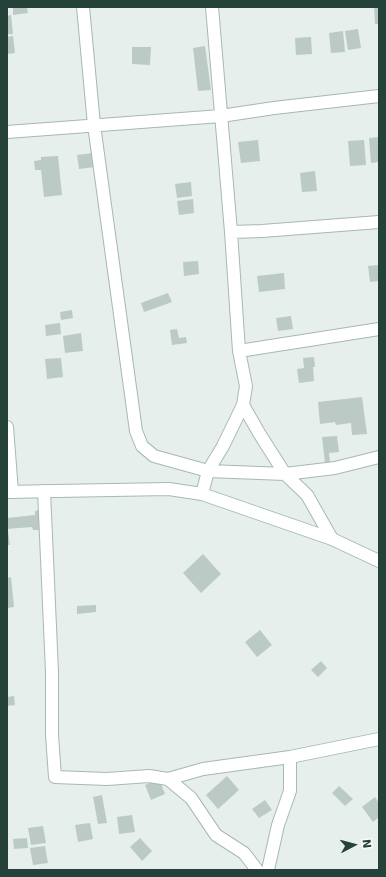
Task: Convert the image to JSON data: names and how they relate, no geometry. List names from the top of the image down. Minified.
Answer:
{"north":"right"}
